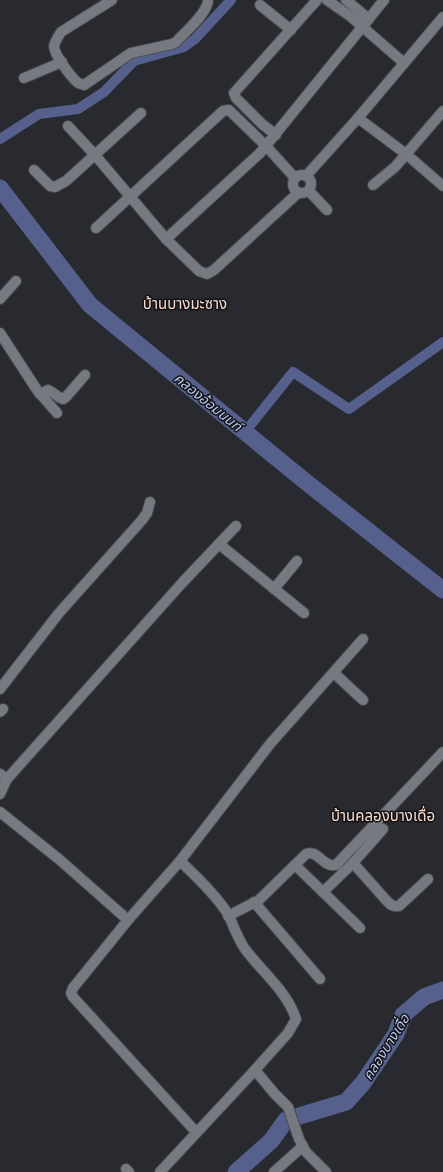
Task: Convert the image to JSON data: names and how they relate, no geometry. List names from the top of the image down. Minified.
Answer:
{"districts":["บ้านบางมะซาง","บ้านคลองบางเดื่อ"],"water":["คลองอ้อมนนท์","คลองบางเดื่อ"]}
